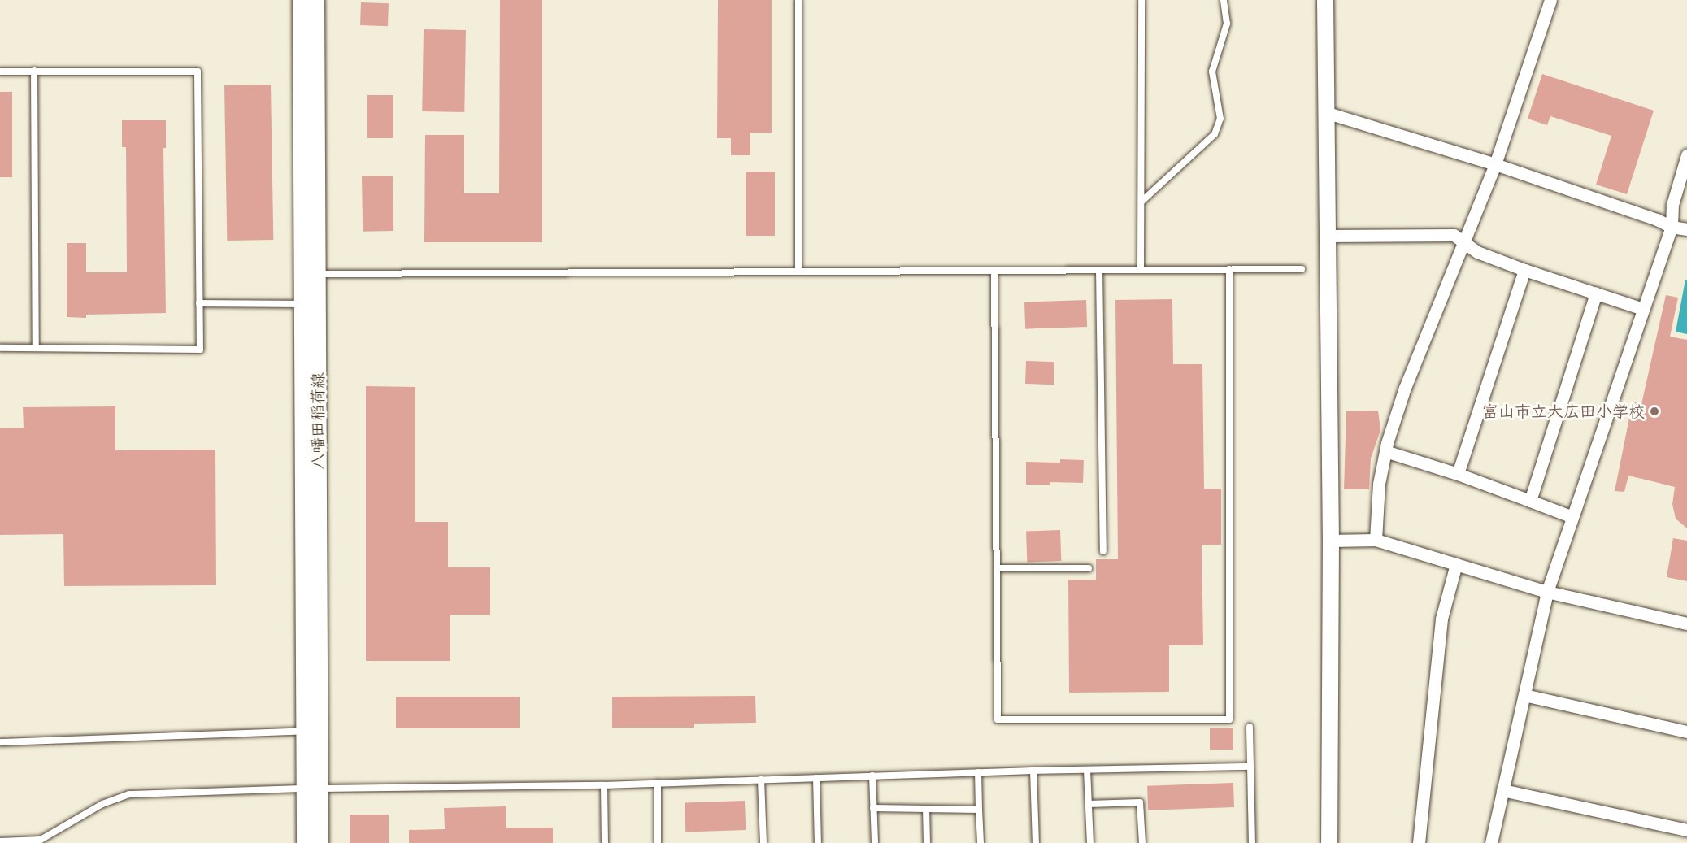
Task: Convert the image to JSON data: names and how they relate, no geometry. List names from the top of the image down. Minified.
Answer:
{"streets":{"main road":["八幡田稲荷線"]},"places":["富山市立大広田小学校"]}
